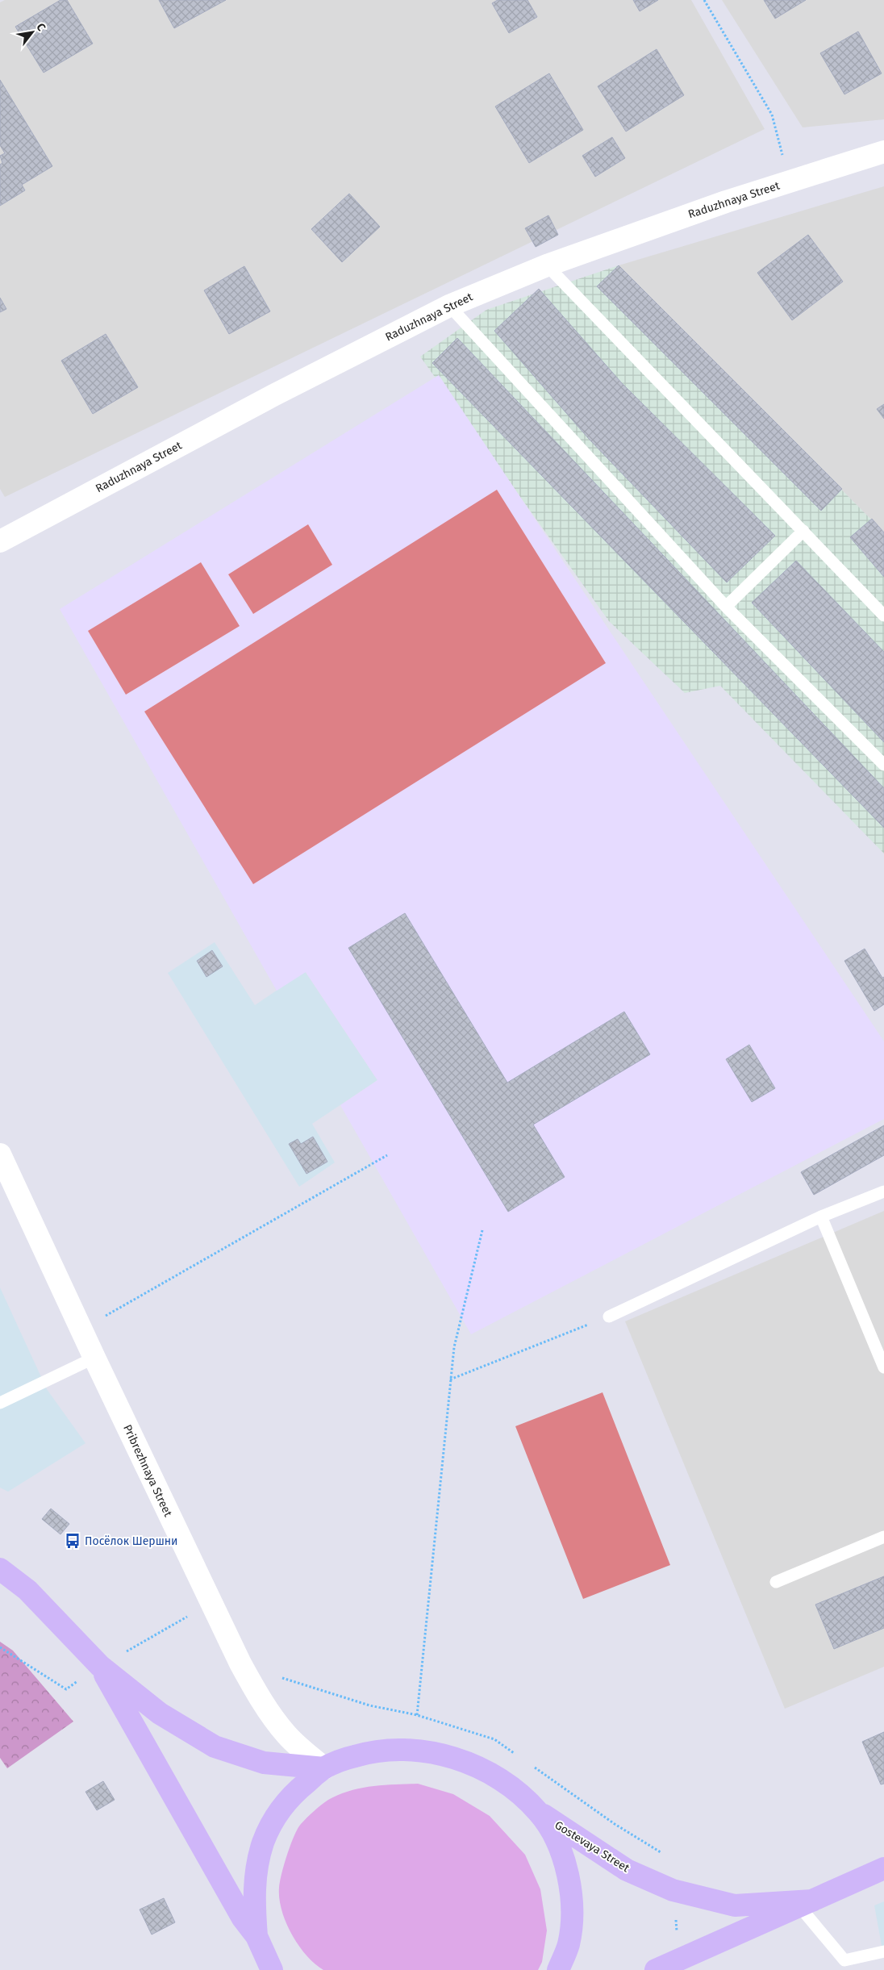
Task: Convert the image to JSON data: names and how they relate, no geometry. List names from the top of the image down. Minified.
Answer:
{"streets":{"main road":["Gostevaya Street"],"street":["Raduzhnaya Street","Pribrezhnaya Street"]},"places":{"bus stop":["Посёлок Шершни"]},"north":"top right"}
